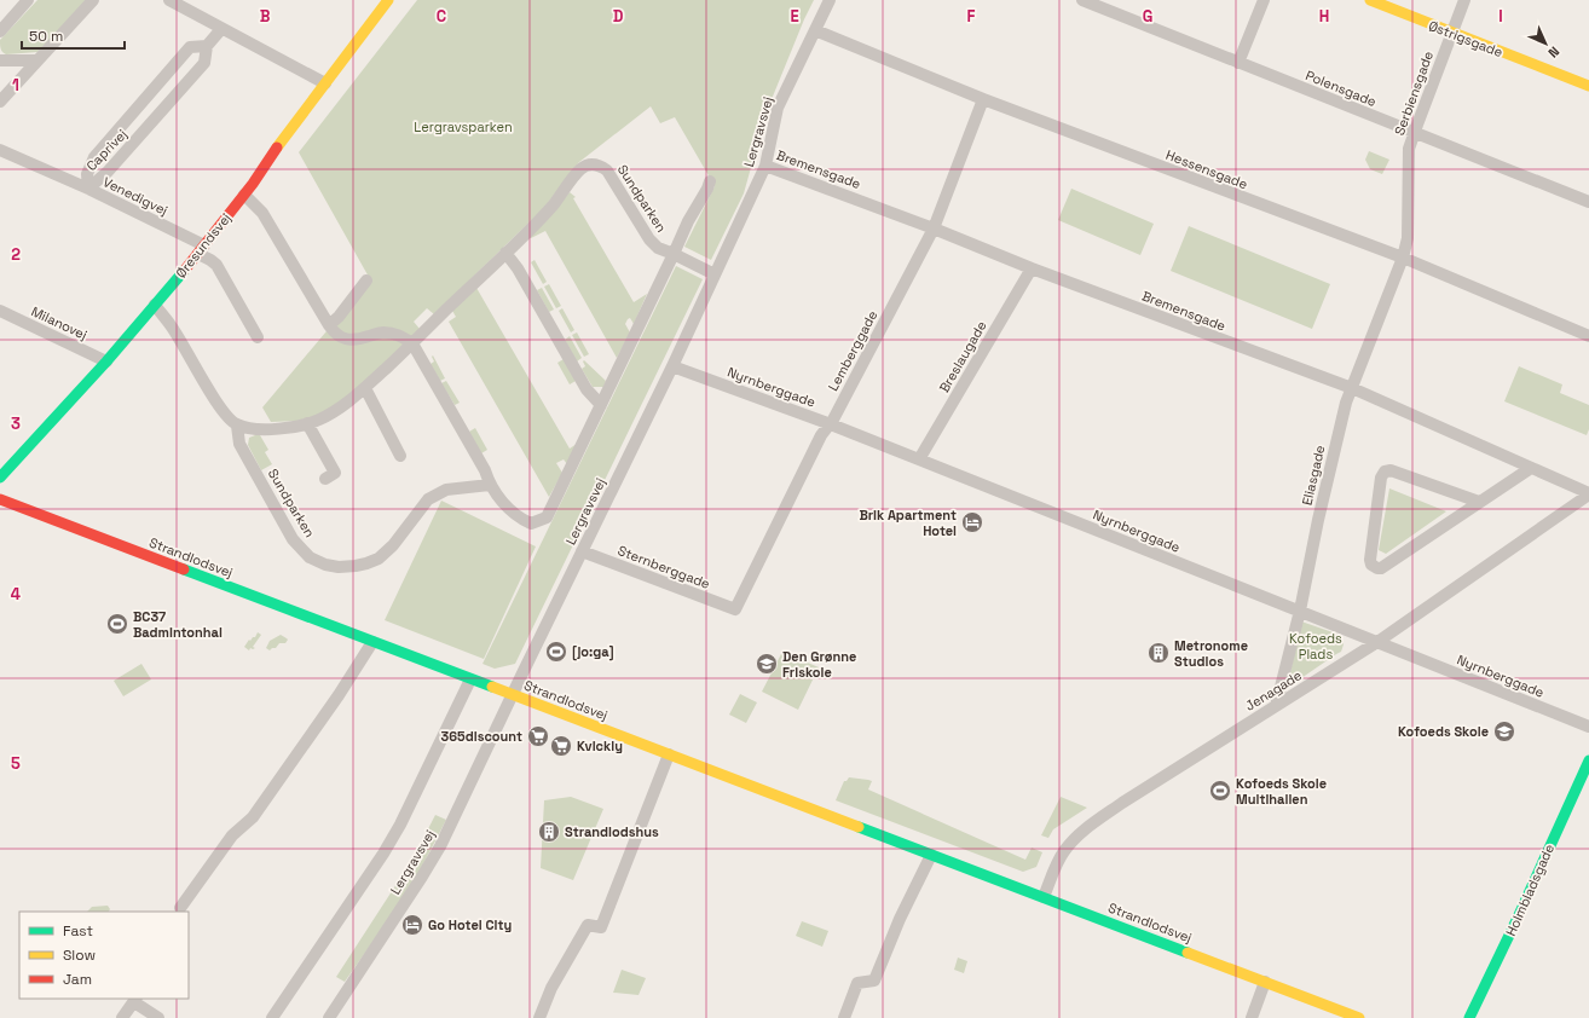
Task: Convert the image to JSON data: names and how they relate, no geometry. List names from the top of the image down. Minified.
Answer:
{"streets":{"street":["Østrigsgade","Polensgade","Serbiensgade","Lergravsvej","Caprivej","Bremensgade","Hessensgade","Venedigvej","Sundparken","Øresundsvej","Milanovej","Lemberggade","Breslaugade","Nyrnberggade","Eliasgade","Strandlodsvej","Sternberggade","Jenagade","Holmbladsgade"]},"crossings":[["Østrigsgade","Serbiensgade"],["Polensgade","Serbiensgade"],["Serbiensgade","Hessensgade"],["Serbiensgade","Eliasgade"],["Lergravsvej","Bremensgade"],["Lergravsvej","Hessensgade"],["Lergravsvej","Sundparken"],["Lergravsvej","Nyrnberggade"],["Lergravsvej","Strandlodsvej"],["Lergravsvej","Sternberggade"],["Caprivej","Venedigvej"],["Bremensgade","Lemberggade"],["Bremensgade","Breslaugade"],["Bremensgade","Eliasgade"],["Bremensgade","Jenagade"],["Hessensgade","Lemberggade"],["Hessensgade","Eliasgade"],["Venedigvej","Øresundsvej"],["Øresundsvej","Milanovej"],["Lemberggade","Nyrnberggade"],["Lemberggade","Sternberggade"],["Breslaugade","Nyrnberggade"],["Nyrnberggade","Eliasgade"],["Nyrnberggade","Jenagade"],["Eliasgade","Jenagade"],["Strandlodsvej","Jenagade"]],"parks":["Lergravsparken","Kofoeds Plads"],"places":{"hotel":["Brik Apartment Hotel","Go Hotel City"],"sports":["BC37 Badmintonhal","[jo:ga]","Kofoeds Skole Multihallen"],"building":["Metronome Studios","Strandlodshus"],"school or university":["Den Grønne Friskole","Kofoeds Skole"],"supermarket":["365discount","Kvickly"]},"legend":["Fast","Slow","Jam"],"scale_bar":"50 m","north":"bottom right","grid":{"columns":["B","C","D","E","F","G","H","I"],"rows":["1","2","3","4","5"]}}
